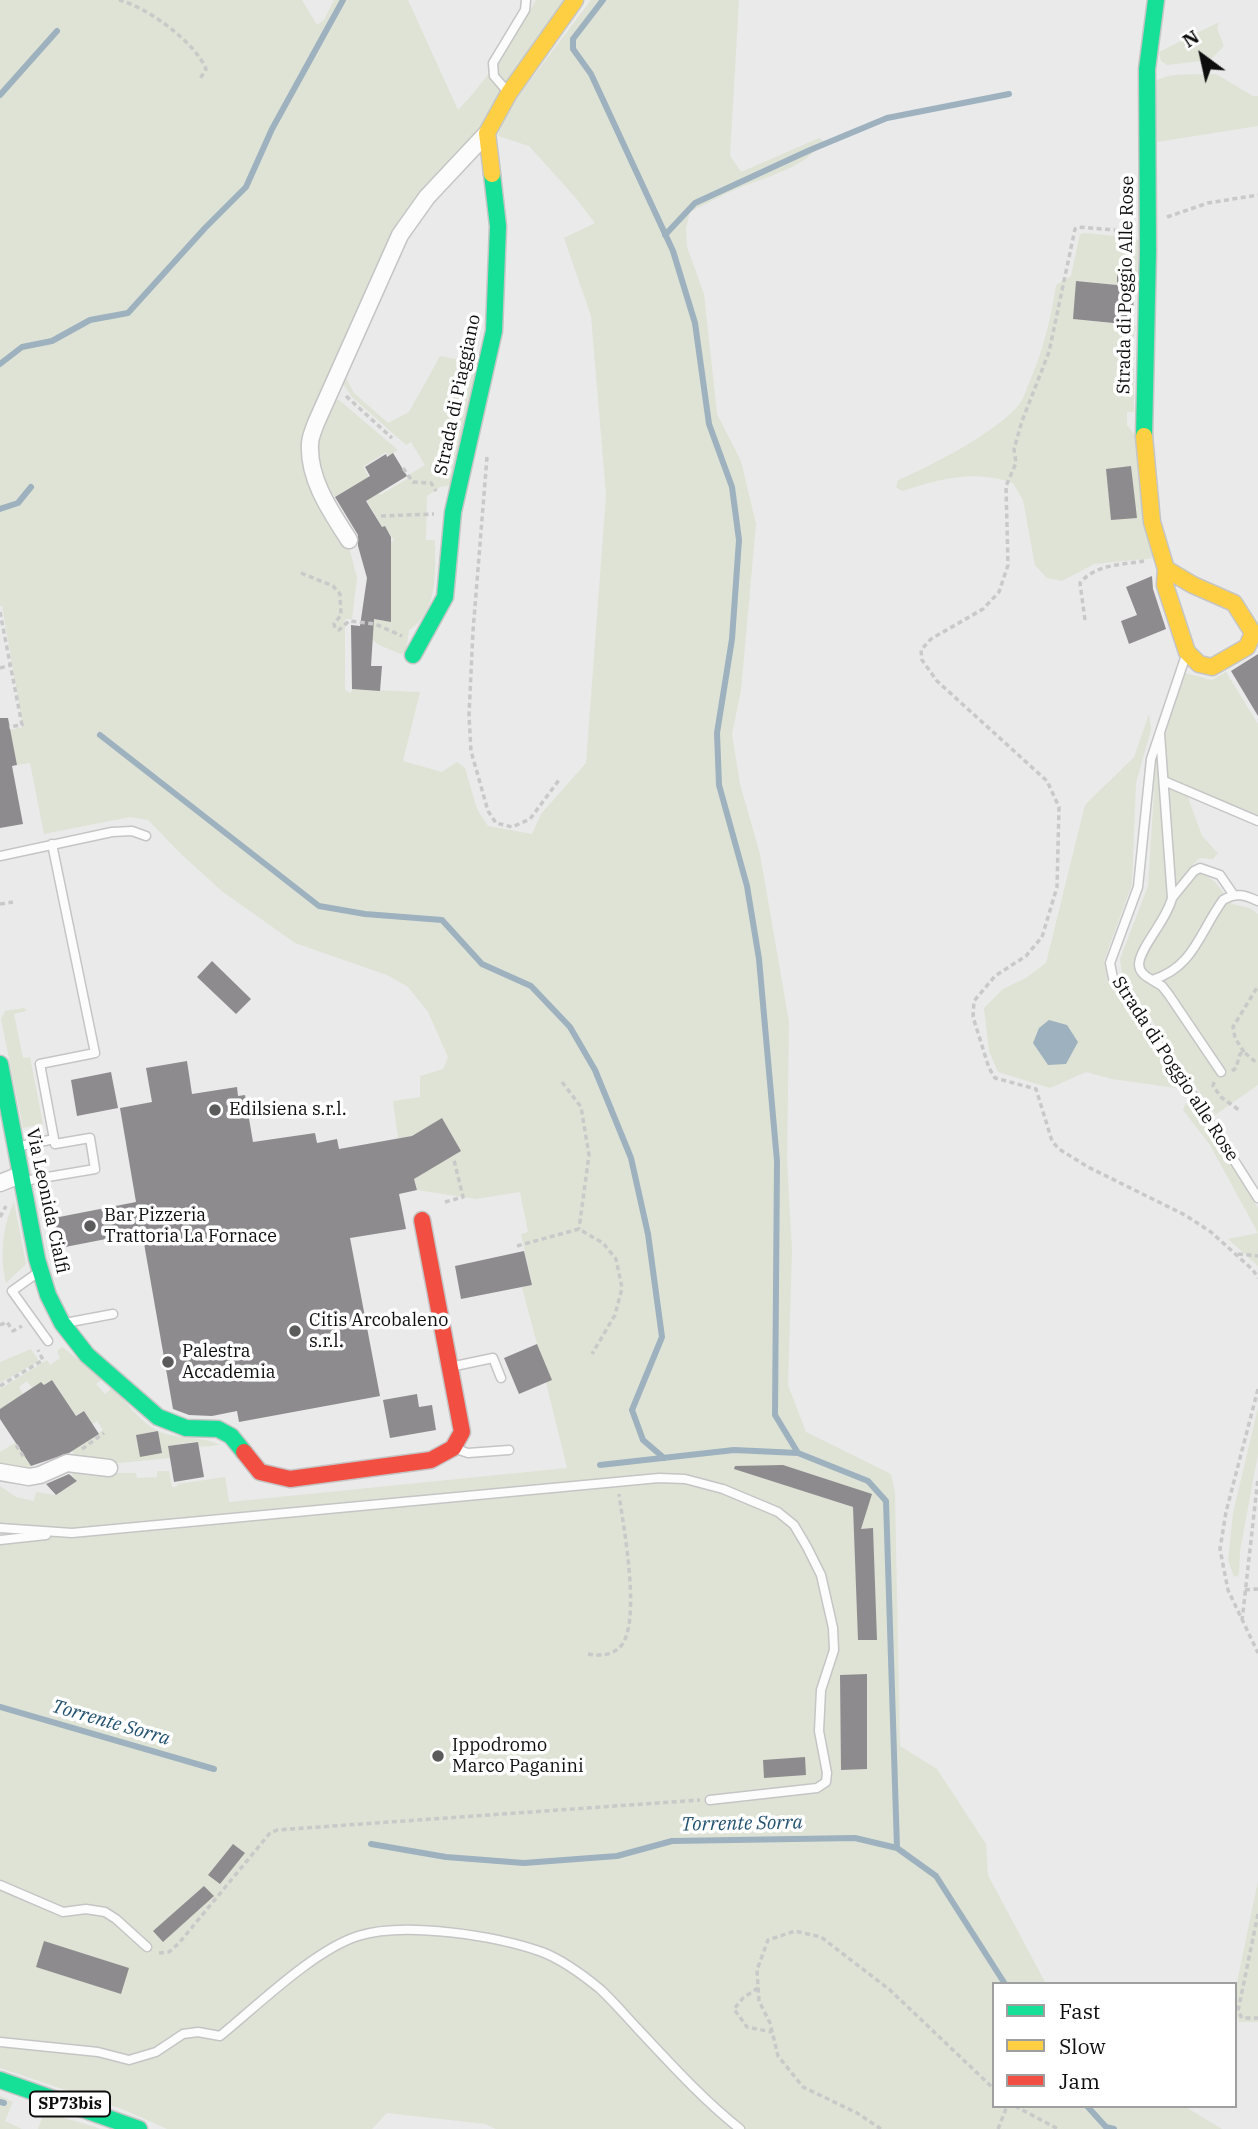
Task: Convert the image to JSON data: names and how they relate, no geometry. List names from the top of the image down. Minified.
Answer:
{"streets":{"street":["Strada di Poggio Alle Rose","Strada di Piaggiano","Via Leonida Cialfi","SP73bis"],"lane":["Strada di Poggio alle Rose"]},"crossings":[["Strada di Poggio Alle Rose","Strada di Poggio alle Rose"]],"water":["Torrente Sorra"],"places":["Edilsiena s.r.l.","Bar Pizzeria Trattoria La Fornace","Citis Arcobaleno s.r.l.","Palestra Accademia","Ippodromo Marco Paganini"],"legend":["Fast","Slow","Jam"],"north":"top left"}
